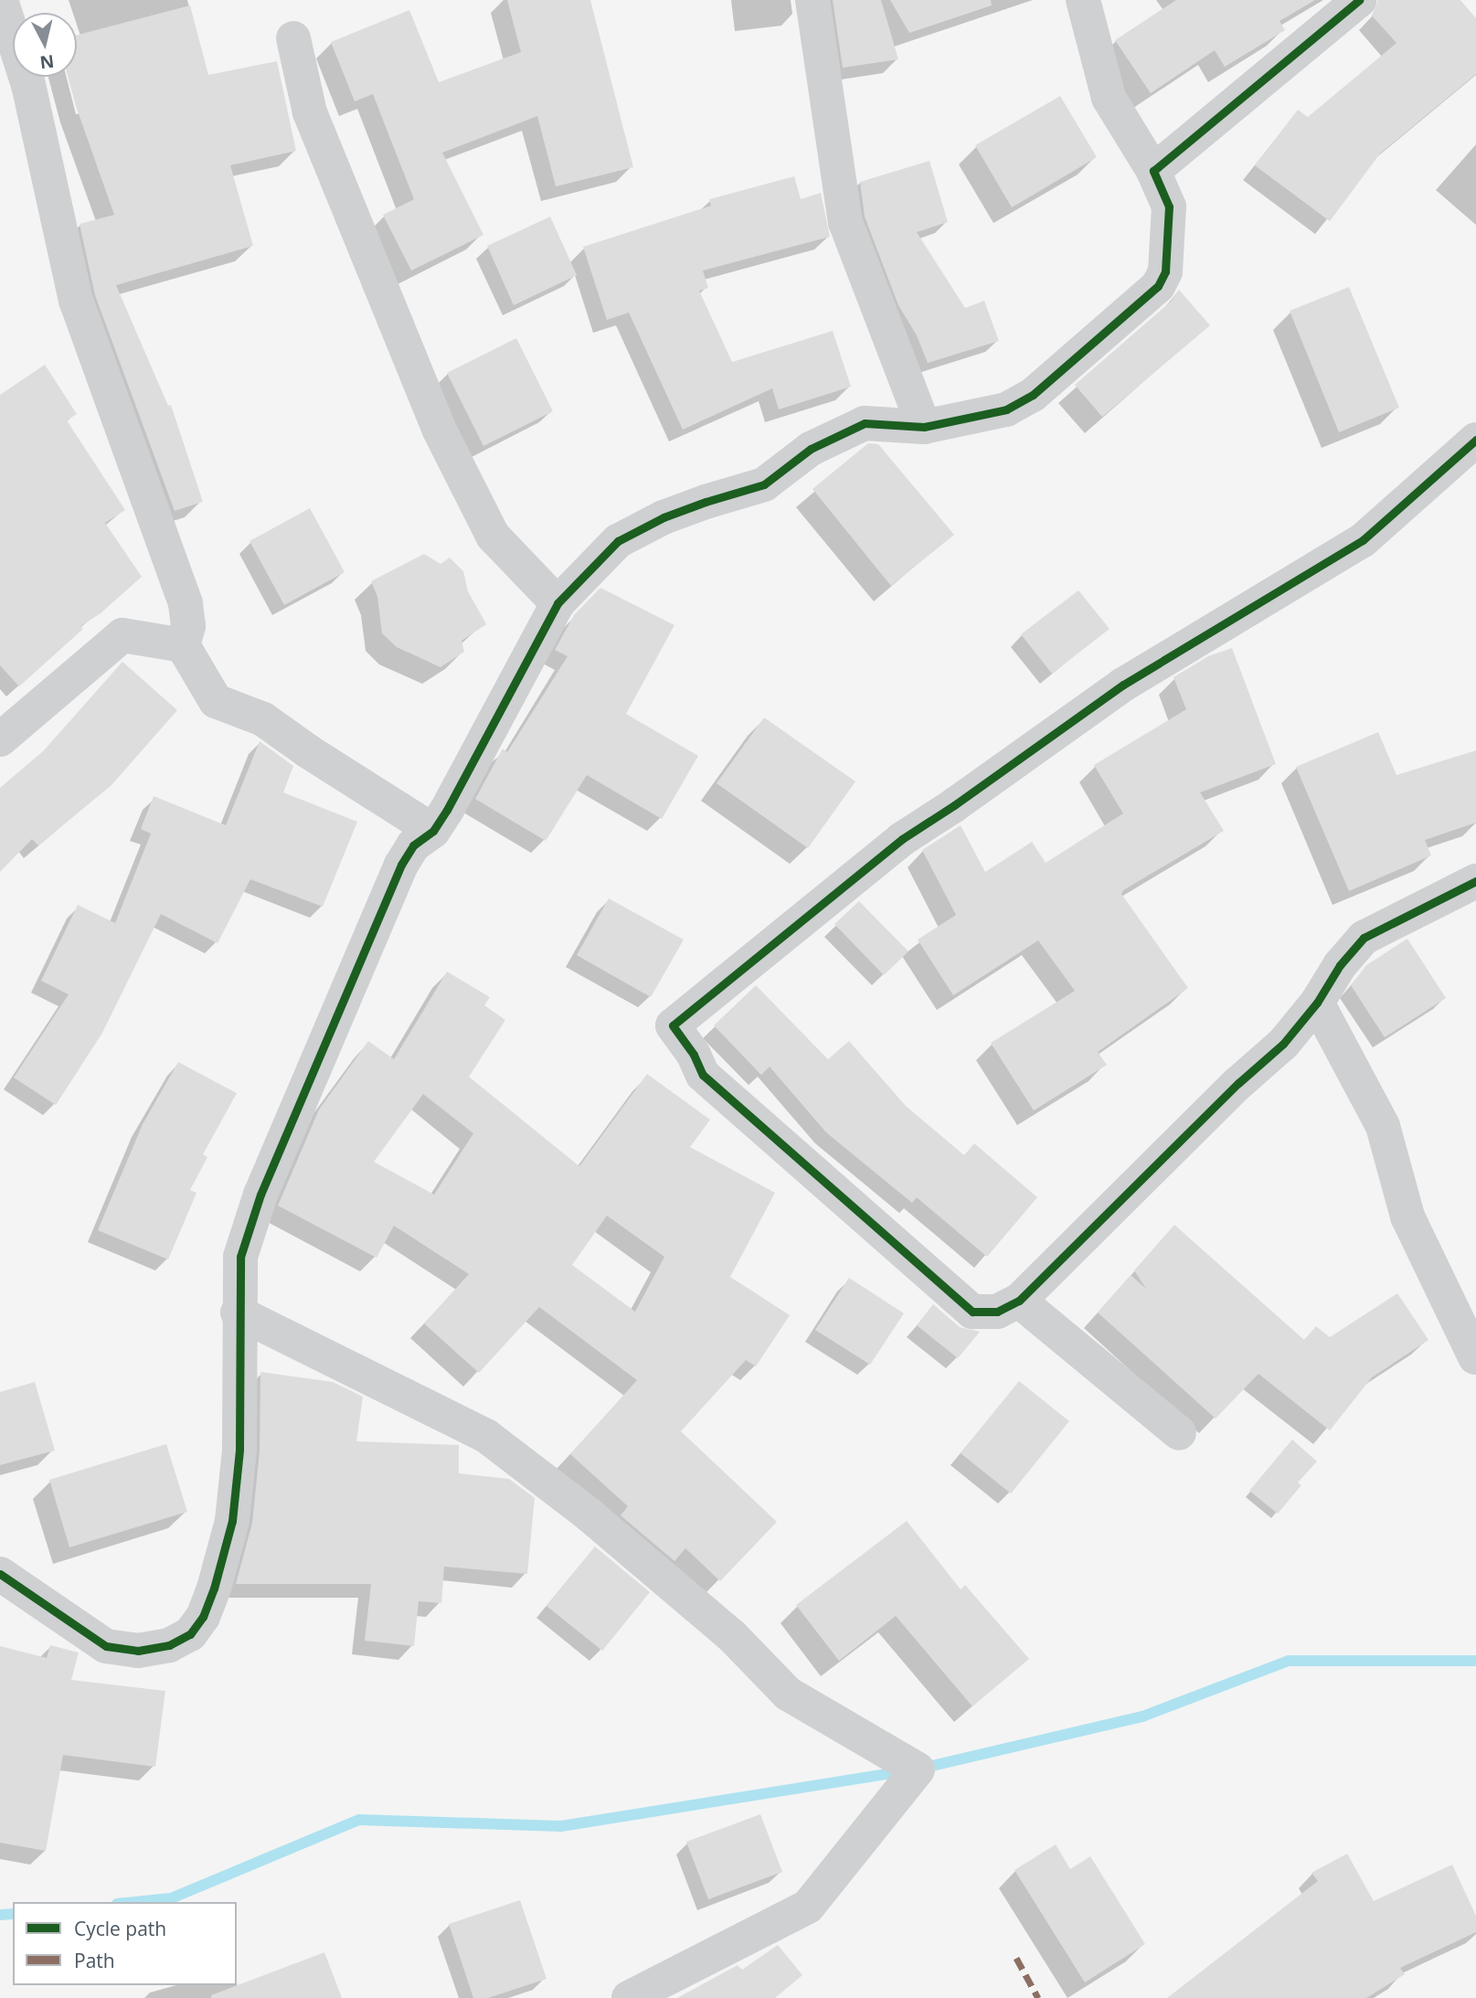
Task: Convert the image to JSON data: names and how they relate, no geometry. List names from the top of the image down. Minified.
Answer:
{"legend":["Cycle path","Path"],"north":"bottom"}
